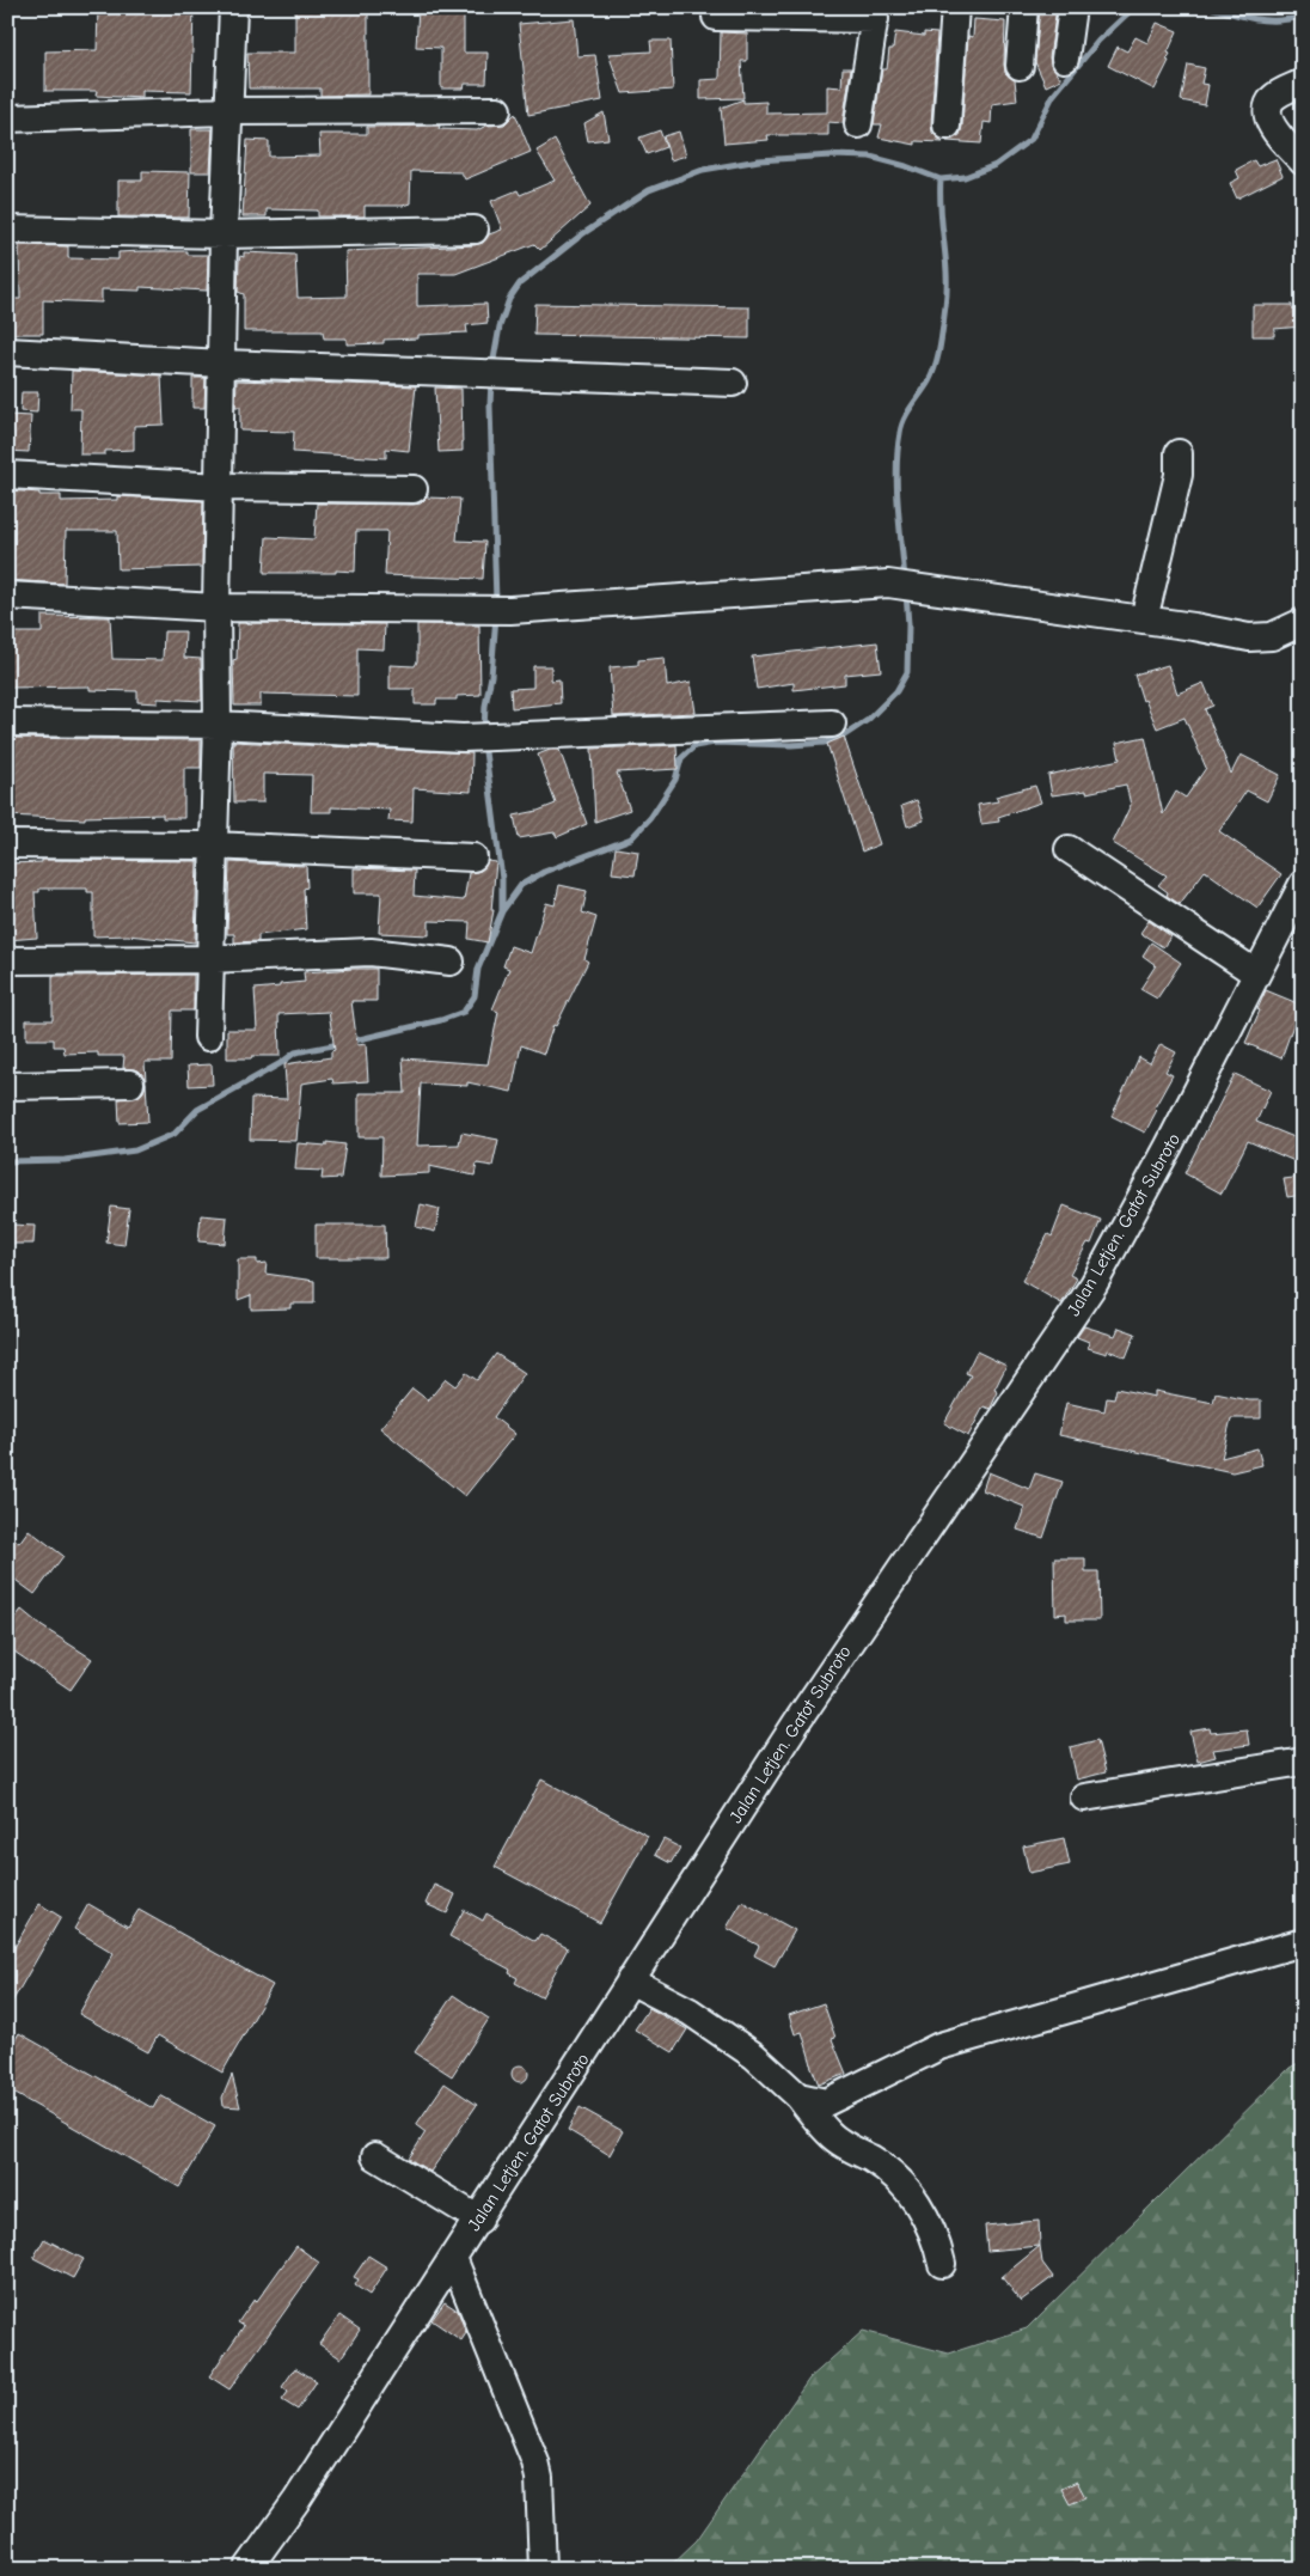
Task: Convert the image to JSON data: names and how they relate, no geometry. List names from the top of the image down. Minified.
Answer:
{"streets":{"street":["Jalan Letjen. Gatot Subroto"]}}
